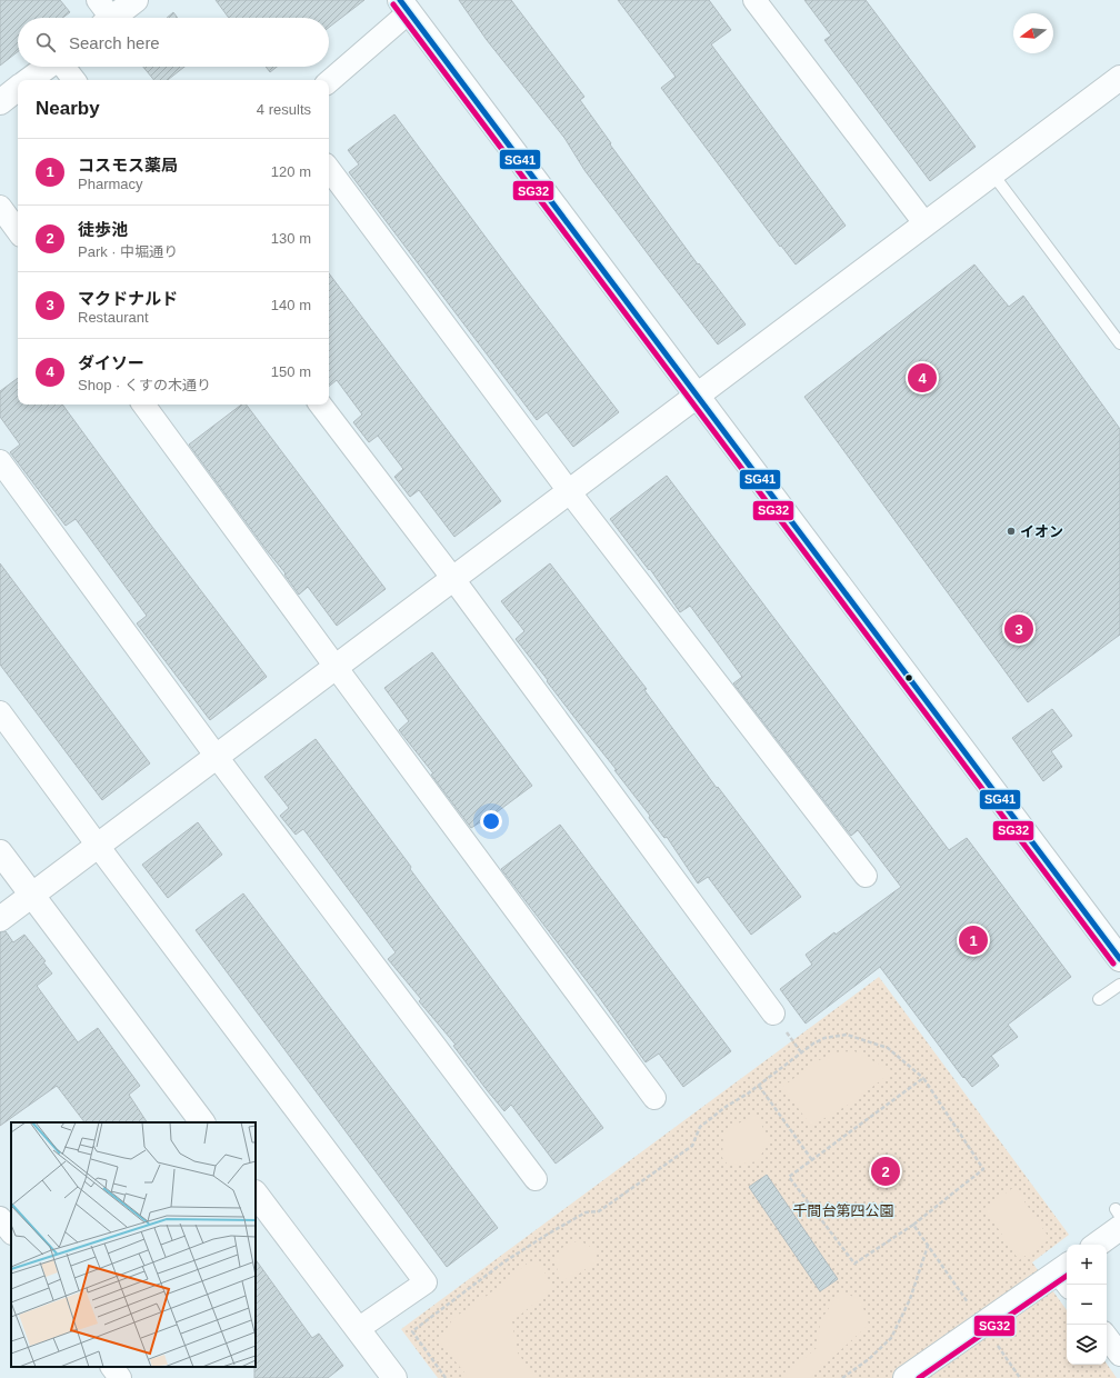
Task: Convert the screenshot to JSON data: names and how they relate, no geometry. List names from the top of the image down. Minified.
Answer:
{"parks":["千間台第四公園"],"places":["イオン"],"lines":["transit line SG41","transit line SG32"],"north":"left","page":{"search":"Search here","heading":["Nearby","4 results"],"list":[{"mark":"1","name":"コスモス薬局","note":"Pharmacy","value":"120 m"},{"mark":"2","name":"徒歩池","note":"Park · 中堀通り","value":"130 m"},{"mark":"3","name":"マクドナルド","note":"Restaurant","value":"140 m"},{"mark":"4","name":"ダイソー","note":"Shop · くすの木通り","value":"150 m"}],"pins":["4","3","1","2"],"map_buttons":["+","−"]}}
